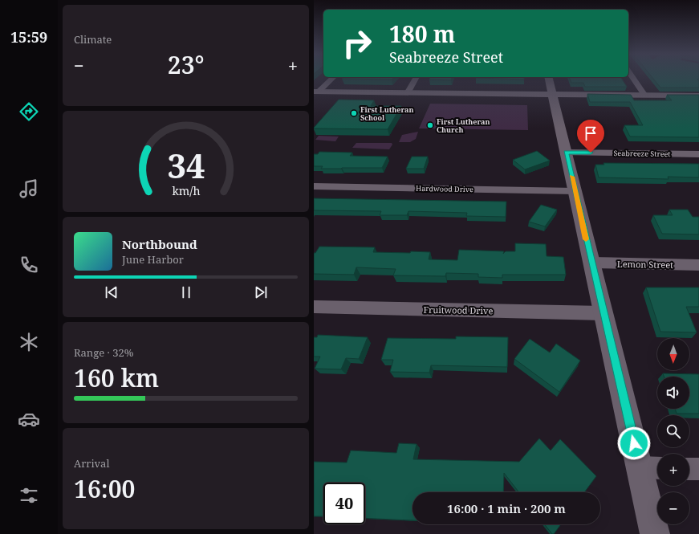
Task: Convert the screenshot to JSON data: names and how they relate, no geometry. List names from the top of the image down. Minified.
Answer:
{"streets":{"street":["Seabreeze Street","Hardwood Drive","Lemon Street","Fruitwood Drive"]},"places":["First Lutheran School","First Lutheran Church"],"north":"bottom","page":{"tabs":"15:59","tile":["Climate",["Range · 32%","160 km"],["Arrival","16:00"]],"turn":["180 m","Seabreeze Street"],"heat":["−","23°","+"],"song":["Northbound","June Harbor"],"map_buttons":["+","−"],"limit":"40","trip":"16:00 · 1 min · 200 m","gauge":["34","km/h"]}}
